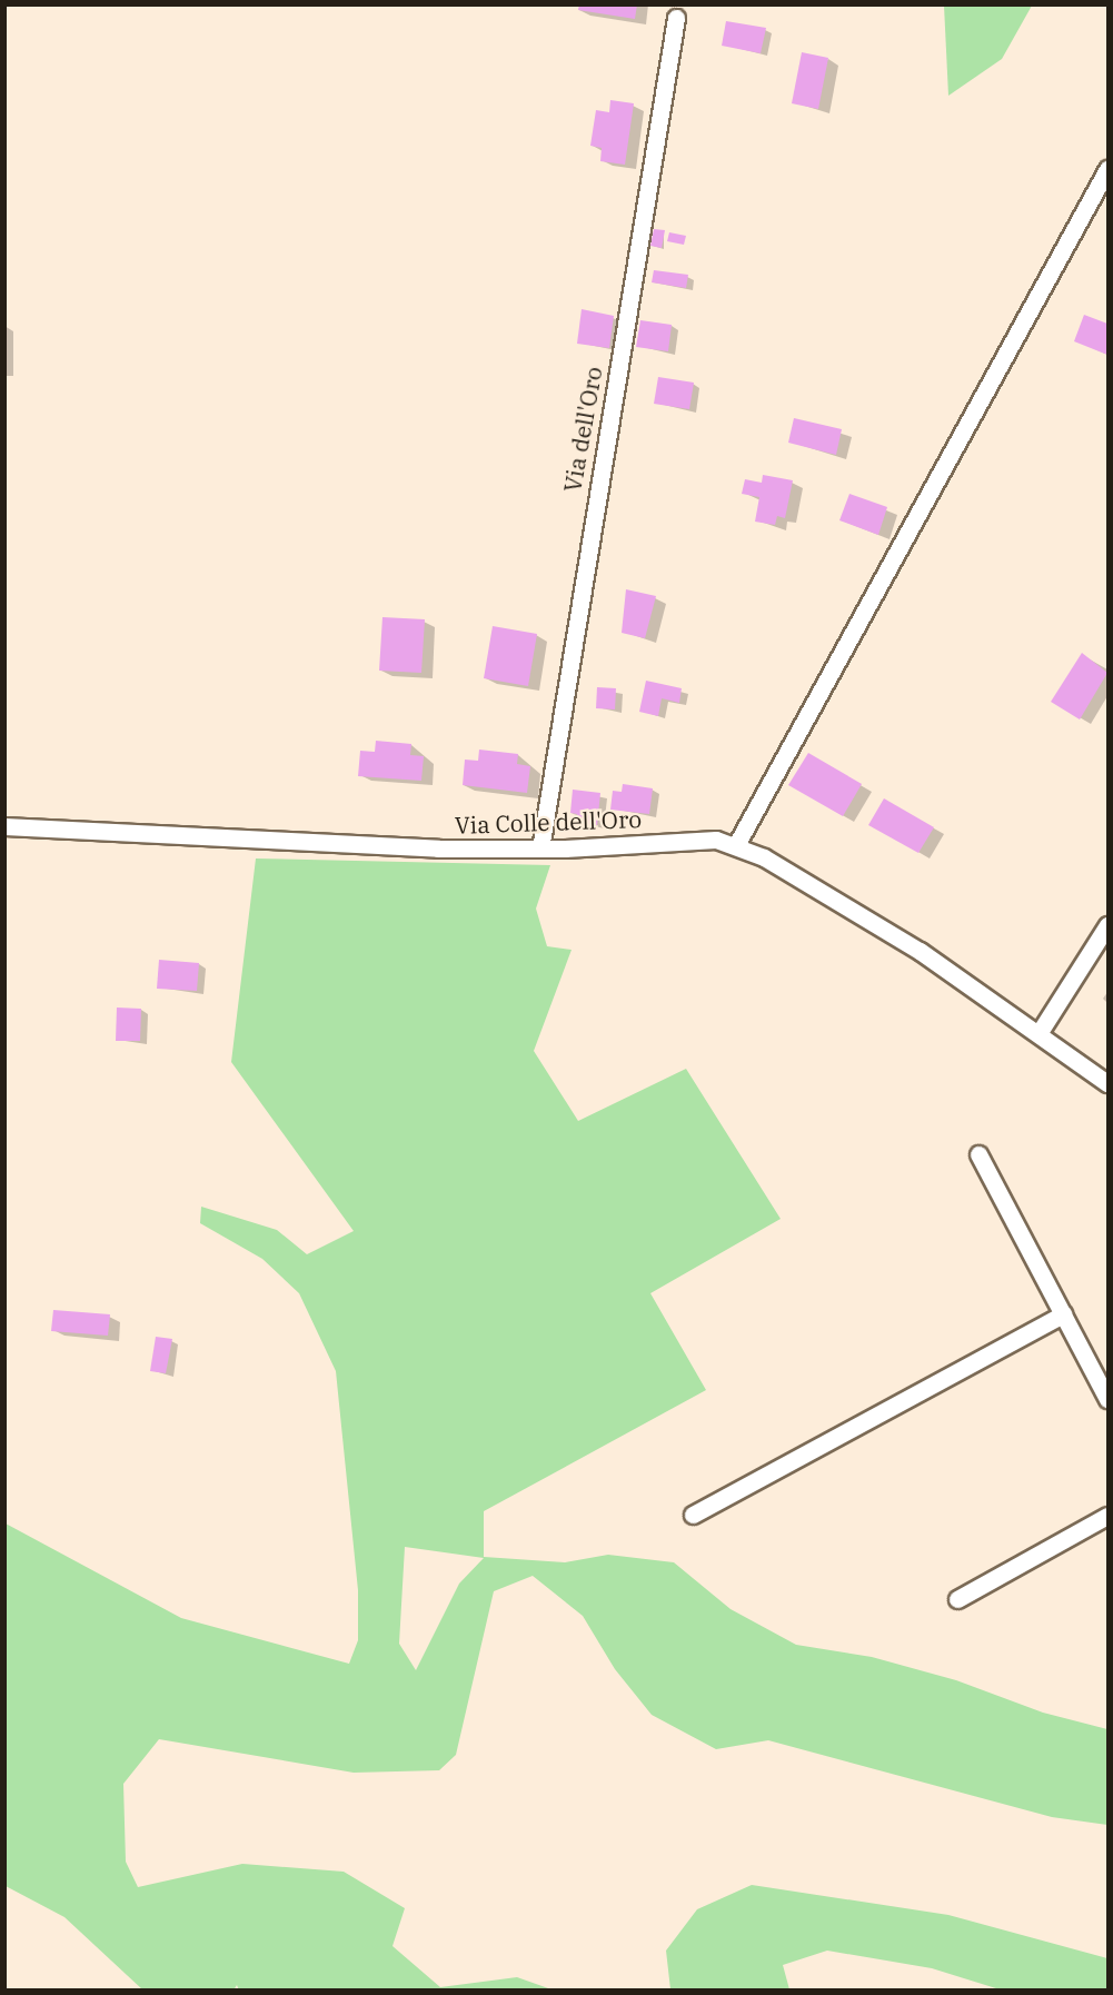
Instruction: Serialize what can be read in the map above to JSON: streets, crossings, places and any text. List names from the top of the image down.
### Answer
{
  "streets": {
    "street": ["Via dell'Oro", "Via Colle dell'Oro"]
  },
  "crossings": [
    ["Via dell'Oro", "Via Colle dell'Oro"]
  ]
}
